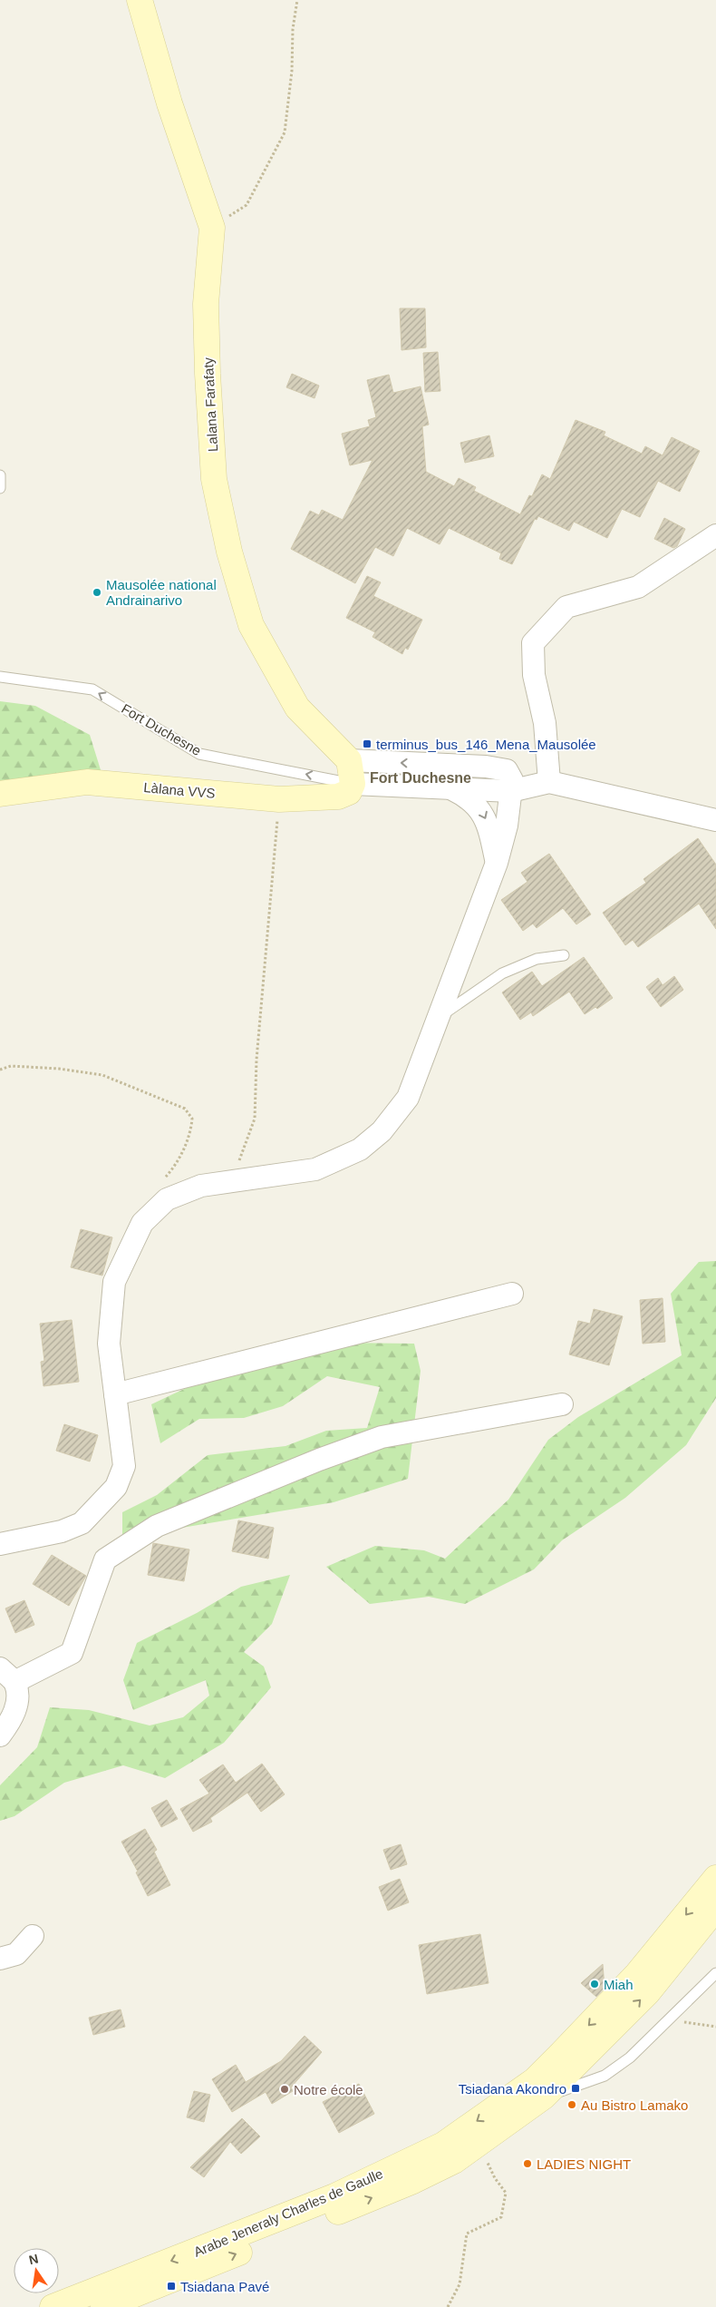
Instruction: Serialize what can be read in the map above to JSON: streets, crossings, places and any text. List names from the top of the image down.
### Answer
{
  "streets": {
    "street": ["Lalana Farafaty", "Làlana VVS", "Arabe Jeneraly Charles de Gaulle"],
    "lane": ["Fort Duchesne"]
  },
  "crossings": [
    ["Lalana Farafaty", "Fort Duchesne"],
    ["Lalana Farafaty", "Làlana VVS"],
    ["Fort Duchesne", "Làlana VVS"]
  ],
  "one_way": ["Fort Duchesne"],
  "districts": ["Fort Duchesne"],
  "places": {
    "other": [
      "Mausolée national Andrainarivo",
      "Miah",
      "Notre école",
      "Au Bistro Lamako",
      "LADIES NIGHT"
    ],
    "transit": ["terminus_bus_146_Mena_Mausolée", "Tsiadana Akondro", "Tsiadana Pavé"]
  },
  "north": "top"
}
